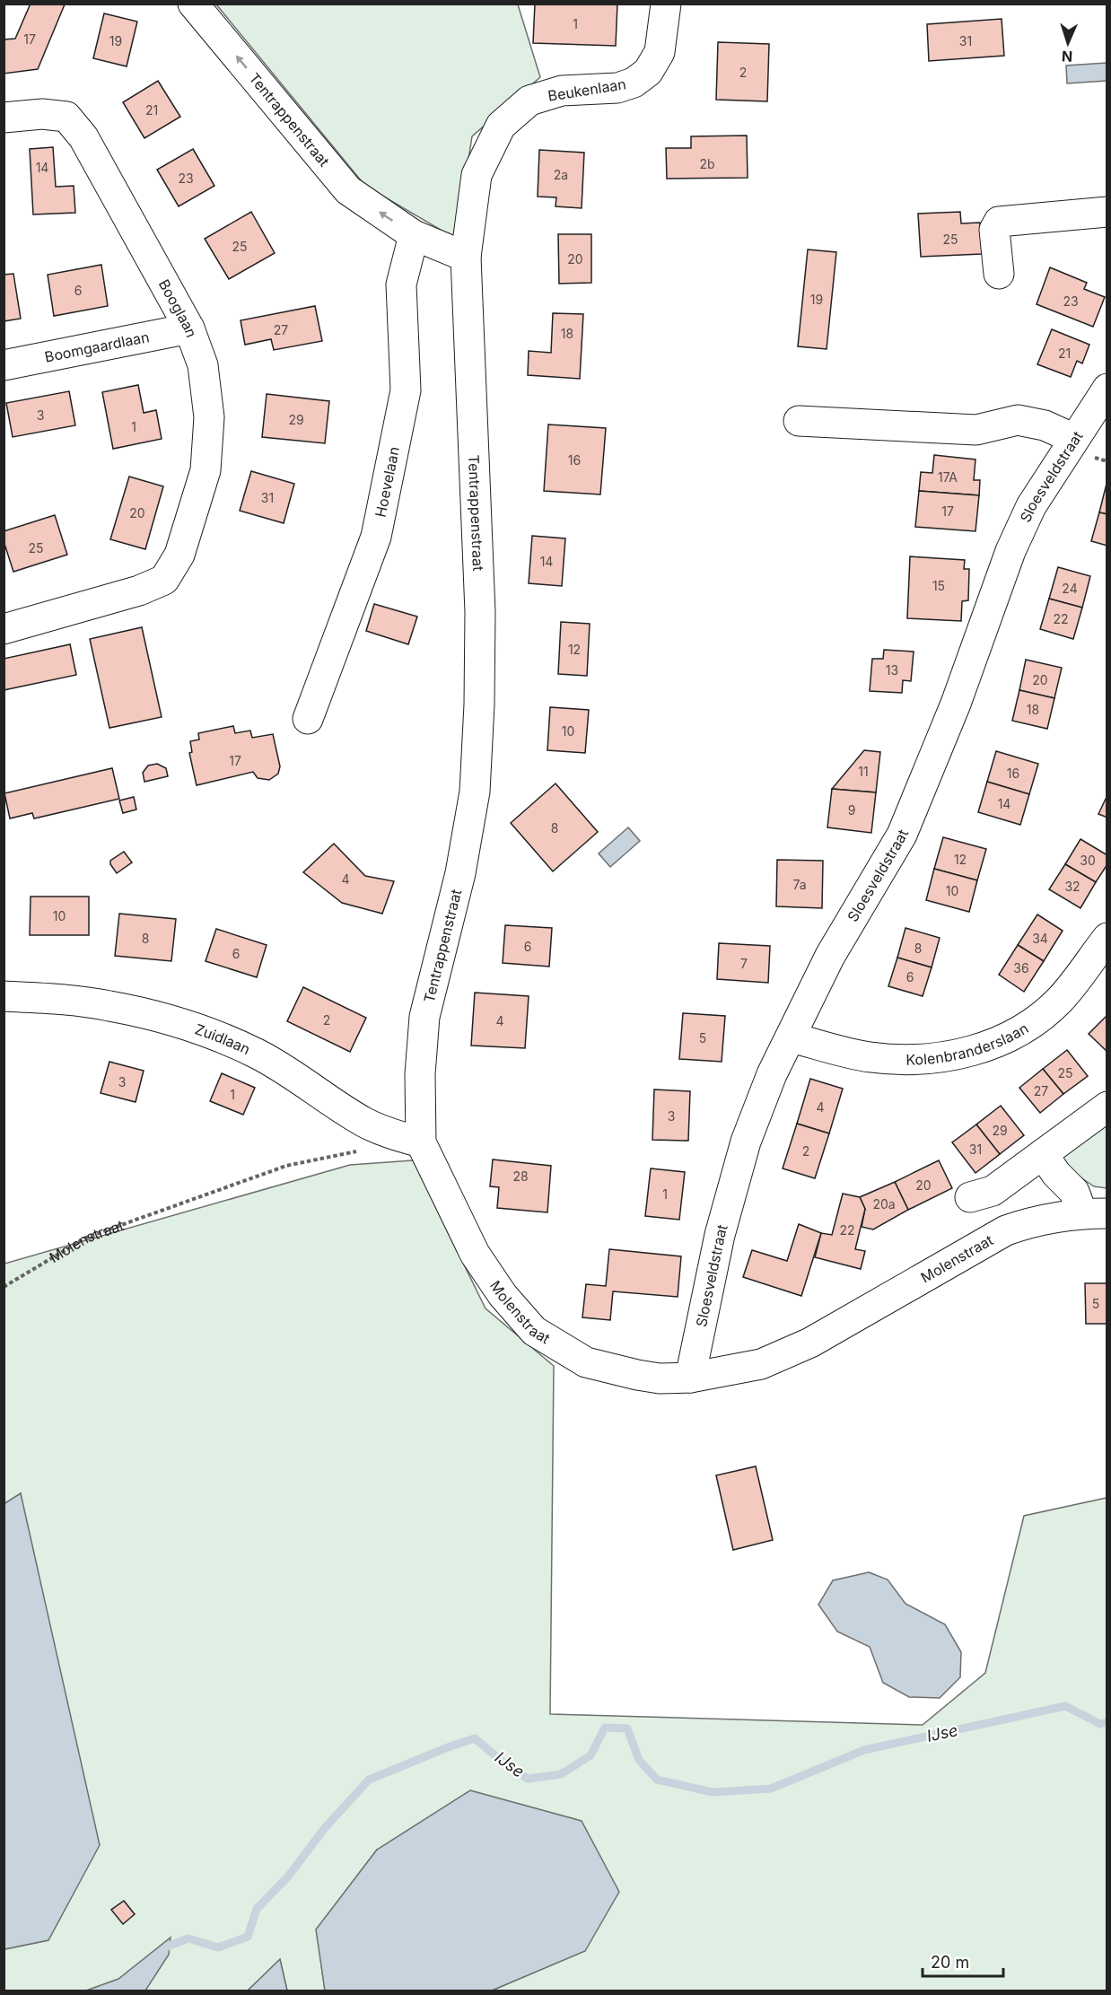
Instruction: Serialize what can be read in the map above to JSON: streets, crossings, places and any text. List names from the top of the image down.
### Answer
{
  "streets": {
    "street": [
      "Beukenlaan",
      "Tentrappenstraat",
      "Booglaan",
      "Boomgaardlaan",
      "Sloesveldstraat",
      "Hoevelaan",
      "Zuidlaan",
      "Kolenbranderslaan",
      "Molenstraat"
    ]
  },
  "crossings": [
    ["Beukenlaan", "Tentrappenstraat"],
    ["Tentrappenstraat", "Hoevelaan"],
    ["Tentrappenstraat", "Zuidlaan"],
    ["Tentrappenstraat", "Molenstraat"],
    ["Booglaan", "Boomgaardlaan"],
    ["Sloesveldstraat", "Kolenbranderslaan"],
    ["Sloesveldstraat", "Molenstraat"],
    ["Zuidlaan", "Molenstraat"]
  ],
  "water": ["IJse"],
  "house_numbers": [
    "1",
    "17",
    "19",
    "31",
    "2",
    "21",
    "2b",
    "14",
    "2a",
    "23",
    "25",
    "25",
    "20",
    "6",
    "19",
    "23",
    "27",
    "18",
    "21",
    "3",
    "29",
    "1",
    "16",
    "17A",
    "31",
    "17",
    "20",
    "25",
    "14",
    "15",
    "24",
    "22",
    "12",
    "13",
    "20",
    "18",
    "10",
    "17",
    "11",
    "16",
    "14",
    "9",
    "8",
    "12",
    "30",
    "4",
    "7a",
    "32",
    "10",
    "10",
    "8",
    "34",
    "6",
    "8",
    "6",
    "7",
    "36",
    "6",
    "2",
    "4",
    "5",
    "25",
    "3",
    "27",
    "1",
    "4",
    "3",
    "29",
    "31",
    "2",
    "28",
    "20",
    "1",
    "20a",
    "22",
    "5"
  ],
  "scale_bar": "20 m",
  "north": "bottom"
}
